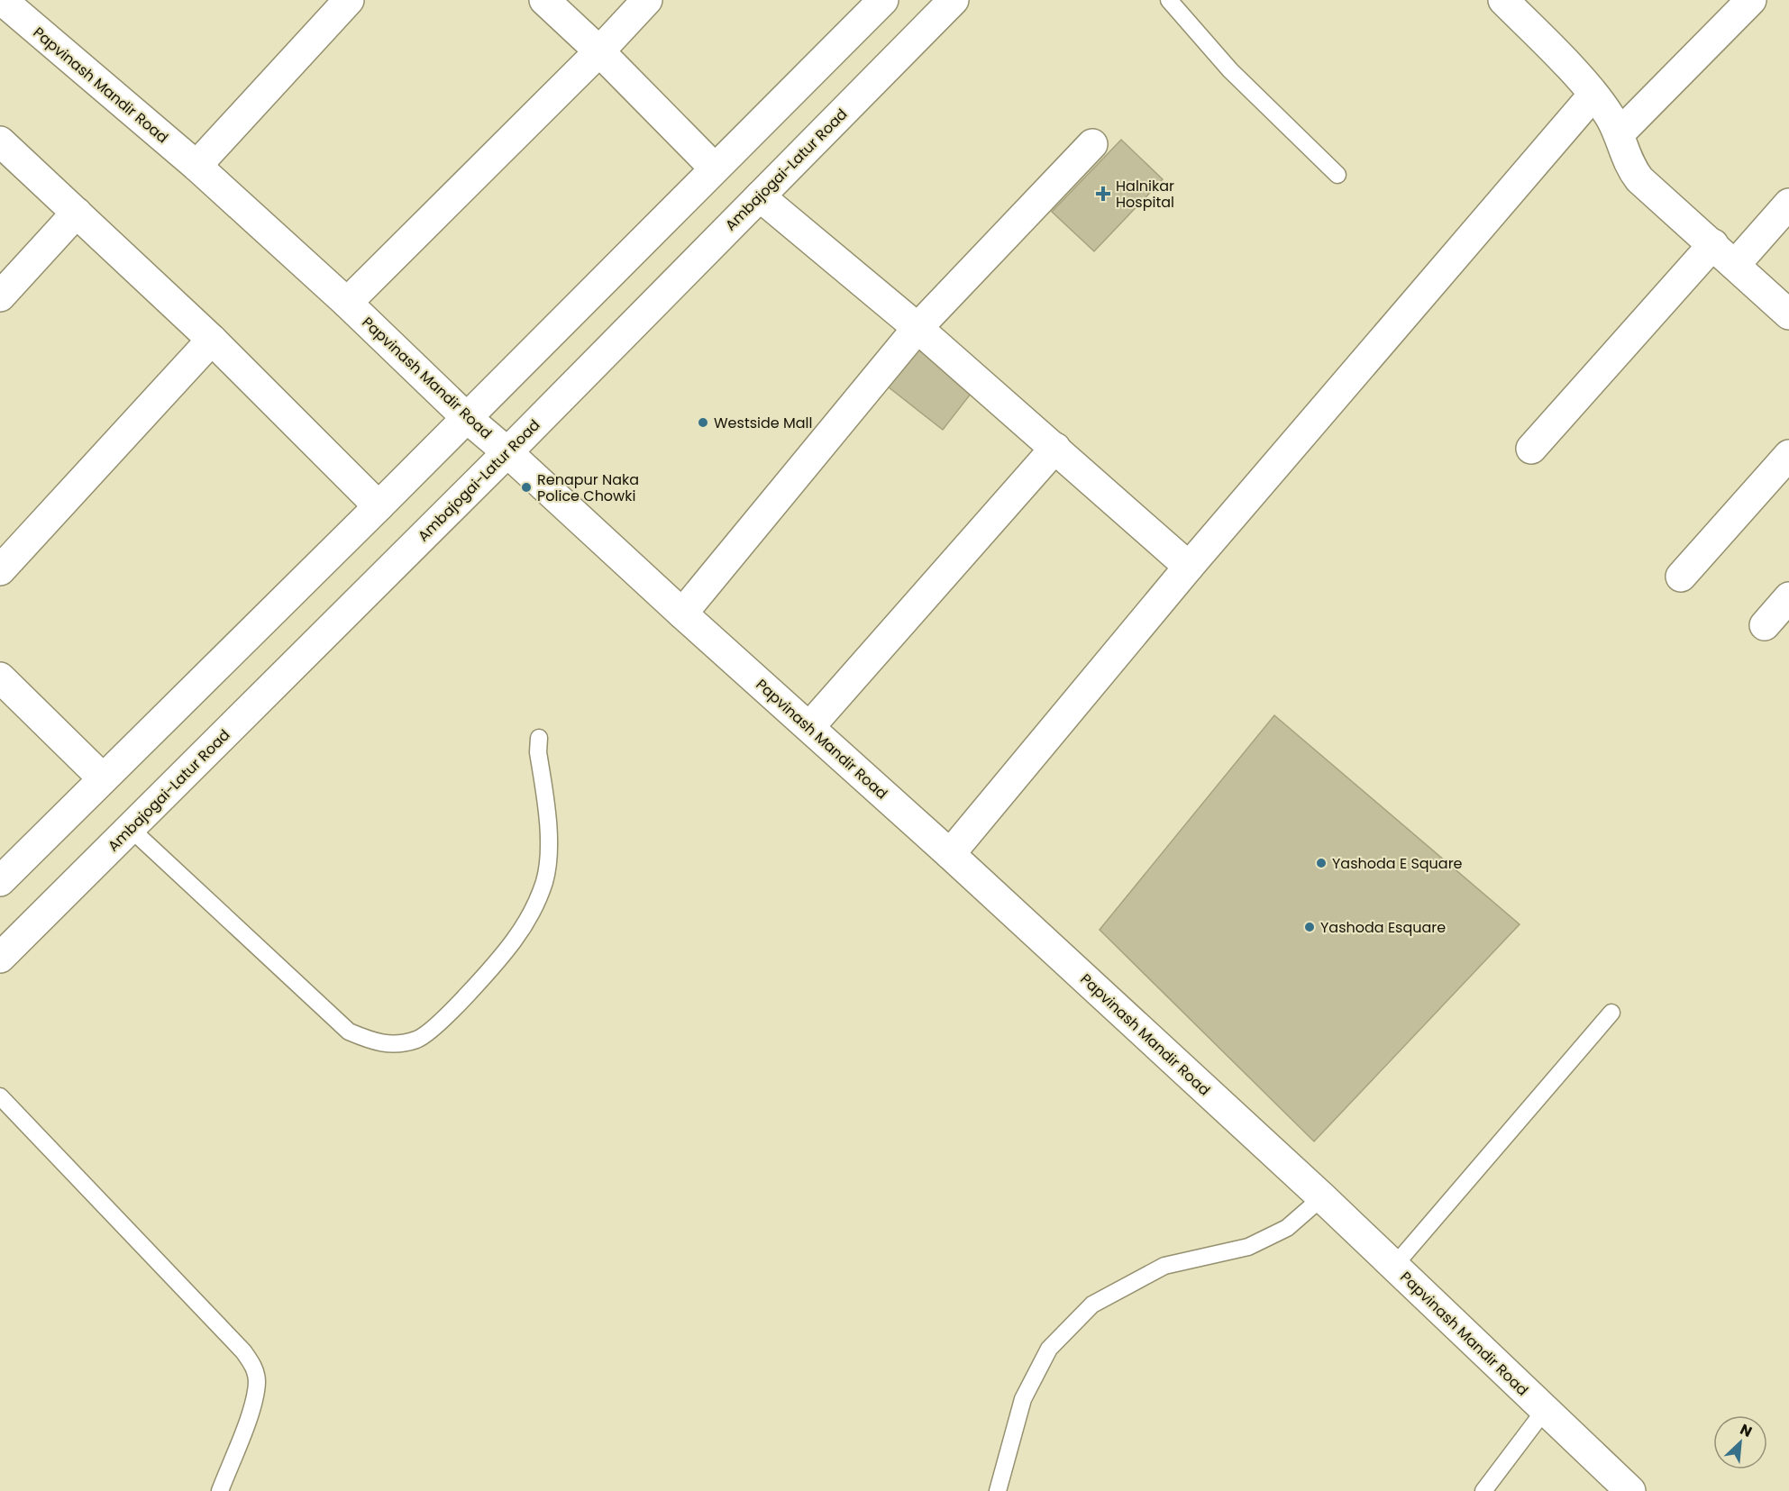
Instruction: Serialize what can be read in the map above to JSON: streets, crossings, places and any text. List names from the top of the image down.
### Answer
{
  "streets": {
    "street": ["Papvinash Mandir Road", "Ambajogai-Latur Road"]
  },
  "crossings": [
    ["Papvinash Mandir Road", "Ambajogai-Latur Road"]
  ],
  "places": {
    "health": ["Halnikar Hospital"],
    "other": [
      "Westside Mall",
      "Renapur Naka Police Chowki",
      "Yashoda E Square",
      "Yashoda Esquare"
    ]
  },
  "north": "top right"
}
